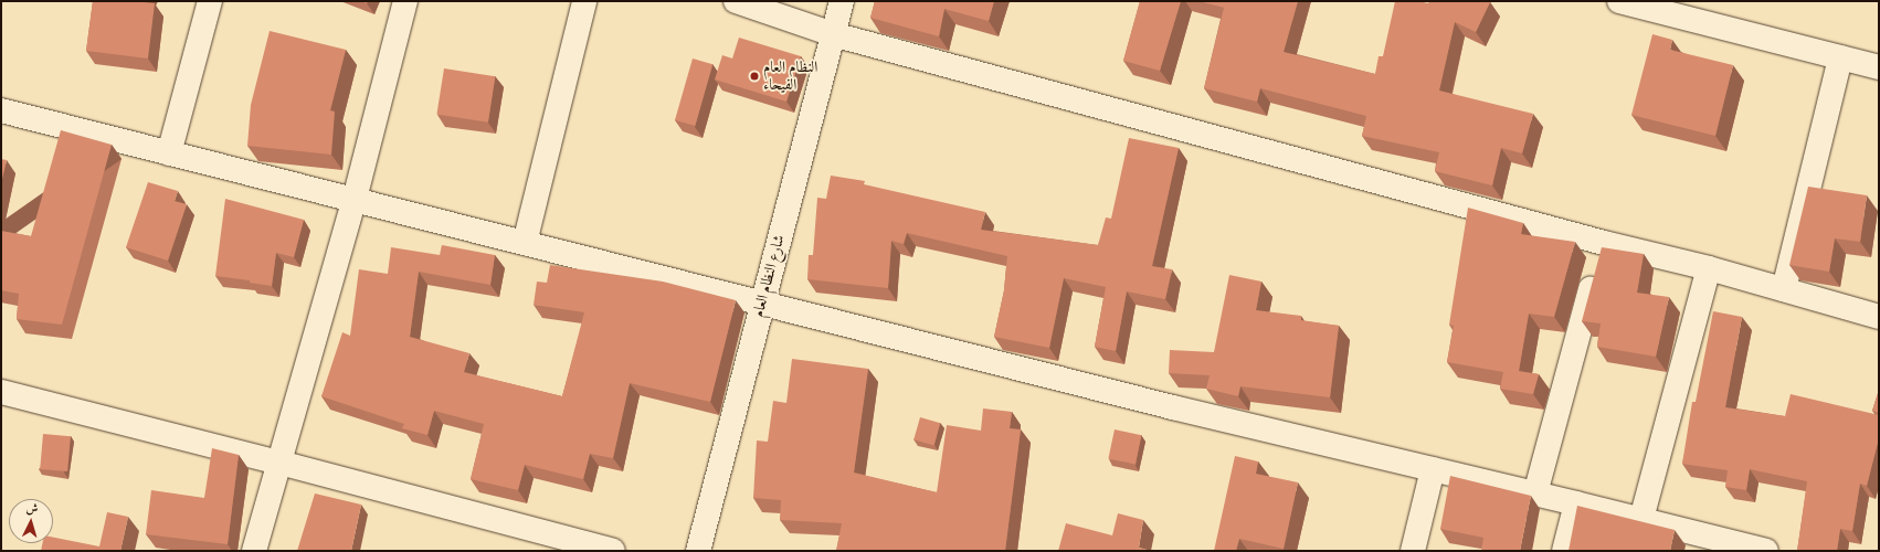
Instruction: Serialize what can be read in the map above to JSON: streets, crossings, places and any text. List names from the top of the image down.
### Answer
{
  "streets": {
    "street": ["شارع النظام العام"]
  },
  "places": ["النظام العام الفيحاء"],
  "north": "top"
}
